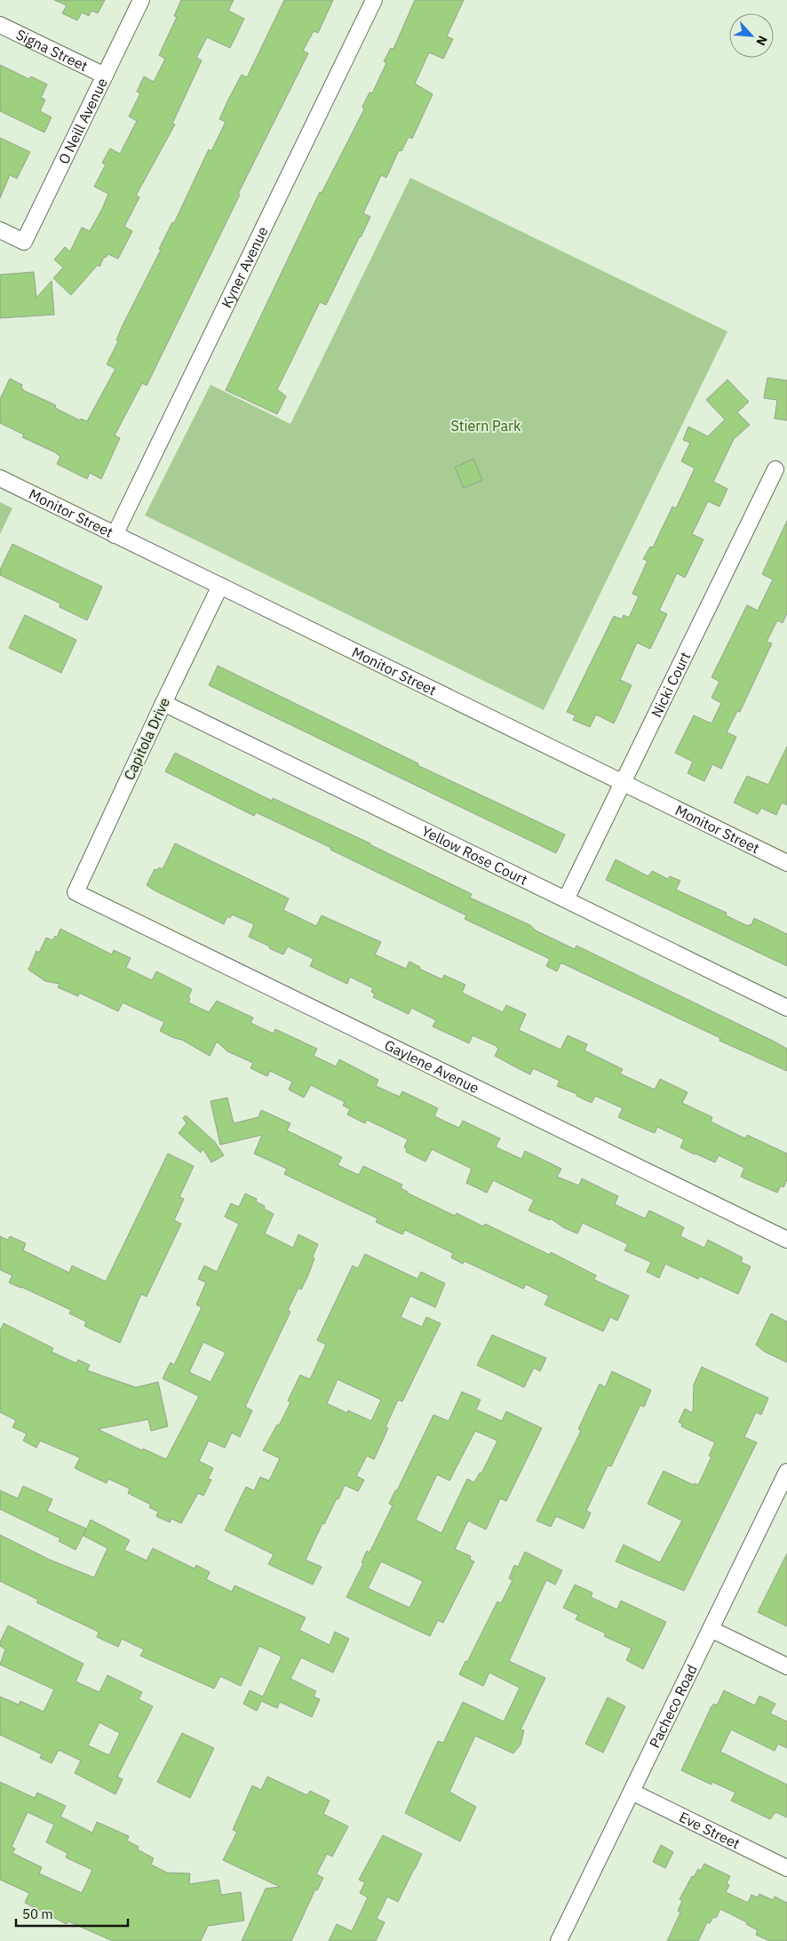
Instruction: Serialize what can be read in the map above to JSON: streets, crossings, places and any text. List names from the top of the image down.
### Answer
{
  "streets": {
    "street": [
      "Signa Street",
      "O Neill Avenue",
      "Kyner Avenue",
      "Monitor Street",
      "Nicki Court",
      "Capitola Drive",
      "Yellow Rose Court",
      "Gaylene Avenue",
      "Pacheco Road",
      "Eve Street"
    ]
  },
  "crossings": [
    ["Signa Street", "O Neill Avenue"],
    ["Kyner Avenue", "Monitor Street"],
    ["Monitor Street", "Nicki Court"],
    ["Monitor Street", "Capitola Drive"],
    ["Nicki Court", "Yellow Rose Court"],
    ["Capitola Drive", "Yellow Rose Court"],
    ["Capitola Drive", "Gaylene Avenue"],
    ["Pacheco Road", "Eve Street"]
  ],
  "parks": ["Stiern Park"],
  "scale_bar": "50 m",
  "north": "bottom right"
}
